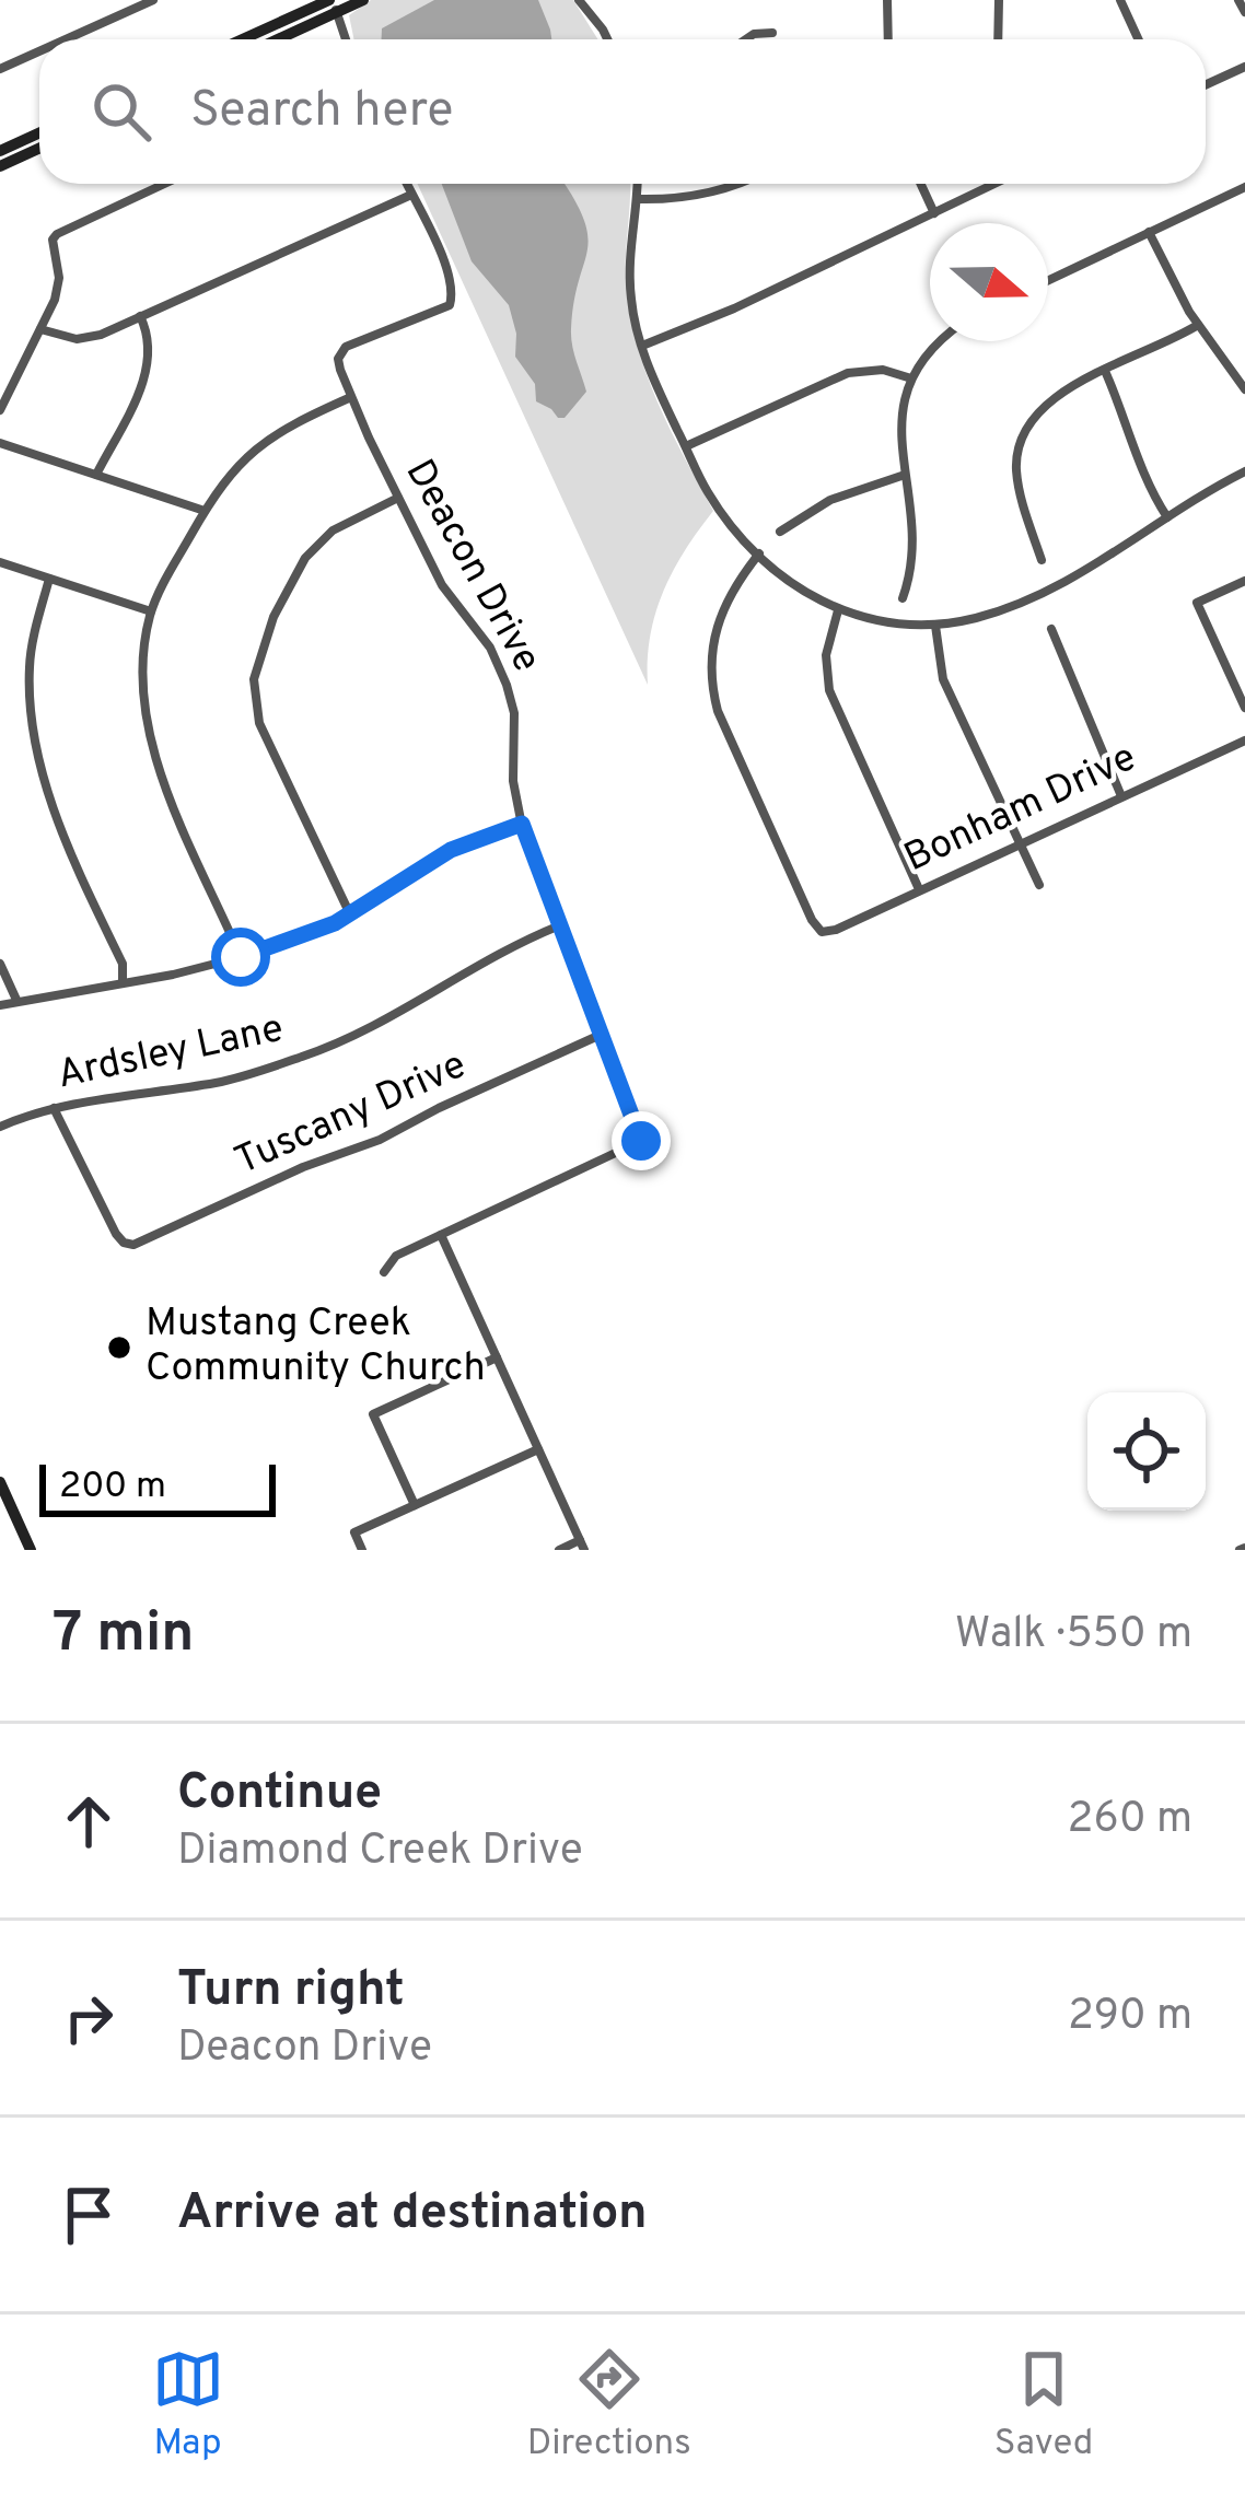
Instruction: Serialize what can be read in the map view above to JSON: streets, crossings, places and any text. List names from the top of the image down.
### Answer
{
  "streets": {
    "street": [
      "Deacon Drive",
      "Bonham Drive",
      "Ardsley Lane",
      "Tuscany Drive"
    ]
  },
  "crossings": [
    ["Deacon Drive", "Ardsley Lane"],
    ["Deacon Drive", "Tuscany Drive"],
    ["Ardsley Lane", "Tuscany Drive"]
  ],
  "places": ["Mustang Creek Community Church"],
  "scale_bar": "200 m",
  "north": "right",
  "page": {
    "search": "Search here",
    "scale": "200 m",
    "heading": ["7 min", "Walk · 550 m"],
    "list": [
      ["Continue", "Diamond Creek Drive", "260 m"],
      ["Turn right", "Deacon Drive", "290 m"],
      "Arrive at destination"
    ],
    "nav": ["Map", "Directions", "Saved"]
  }
}
